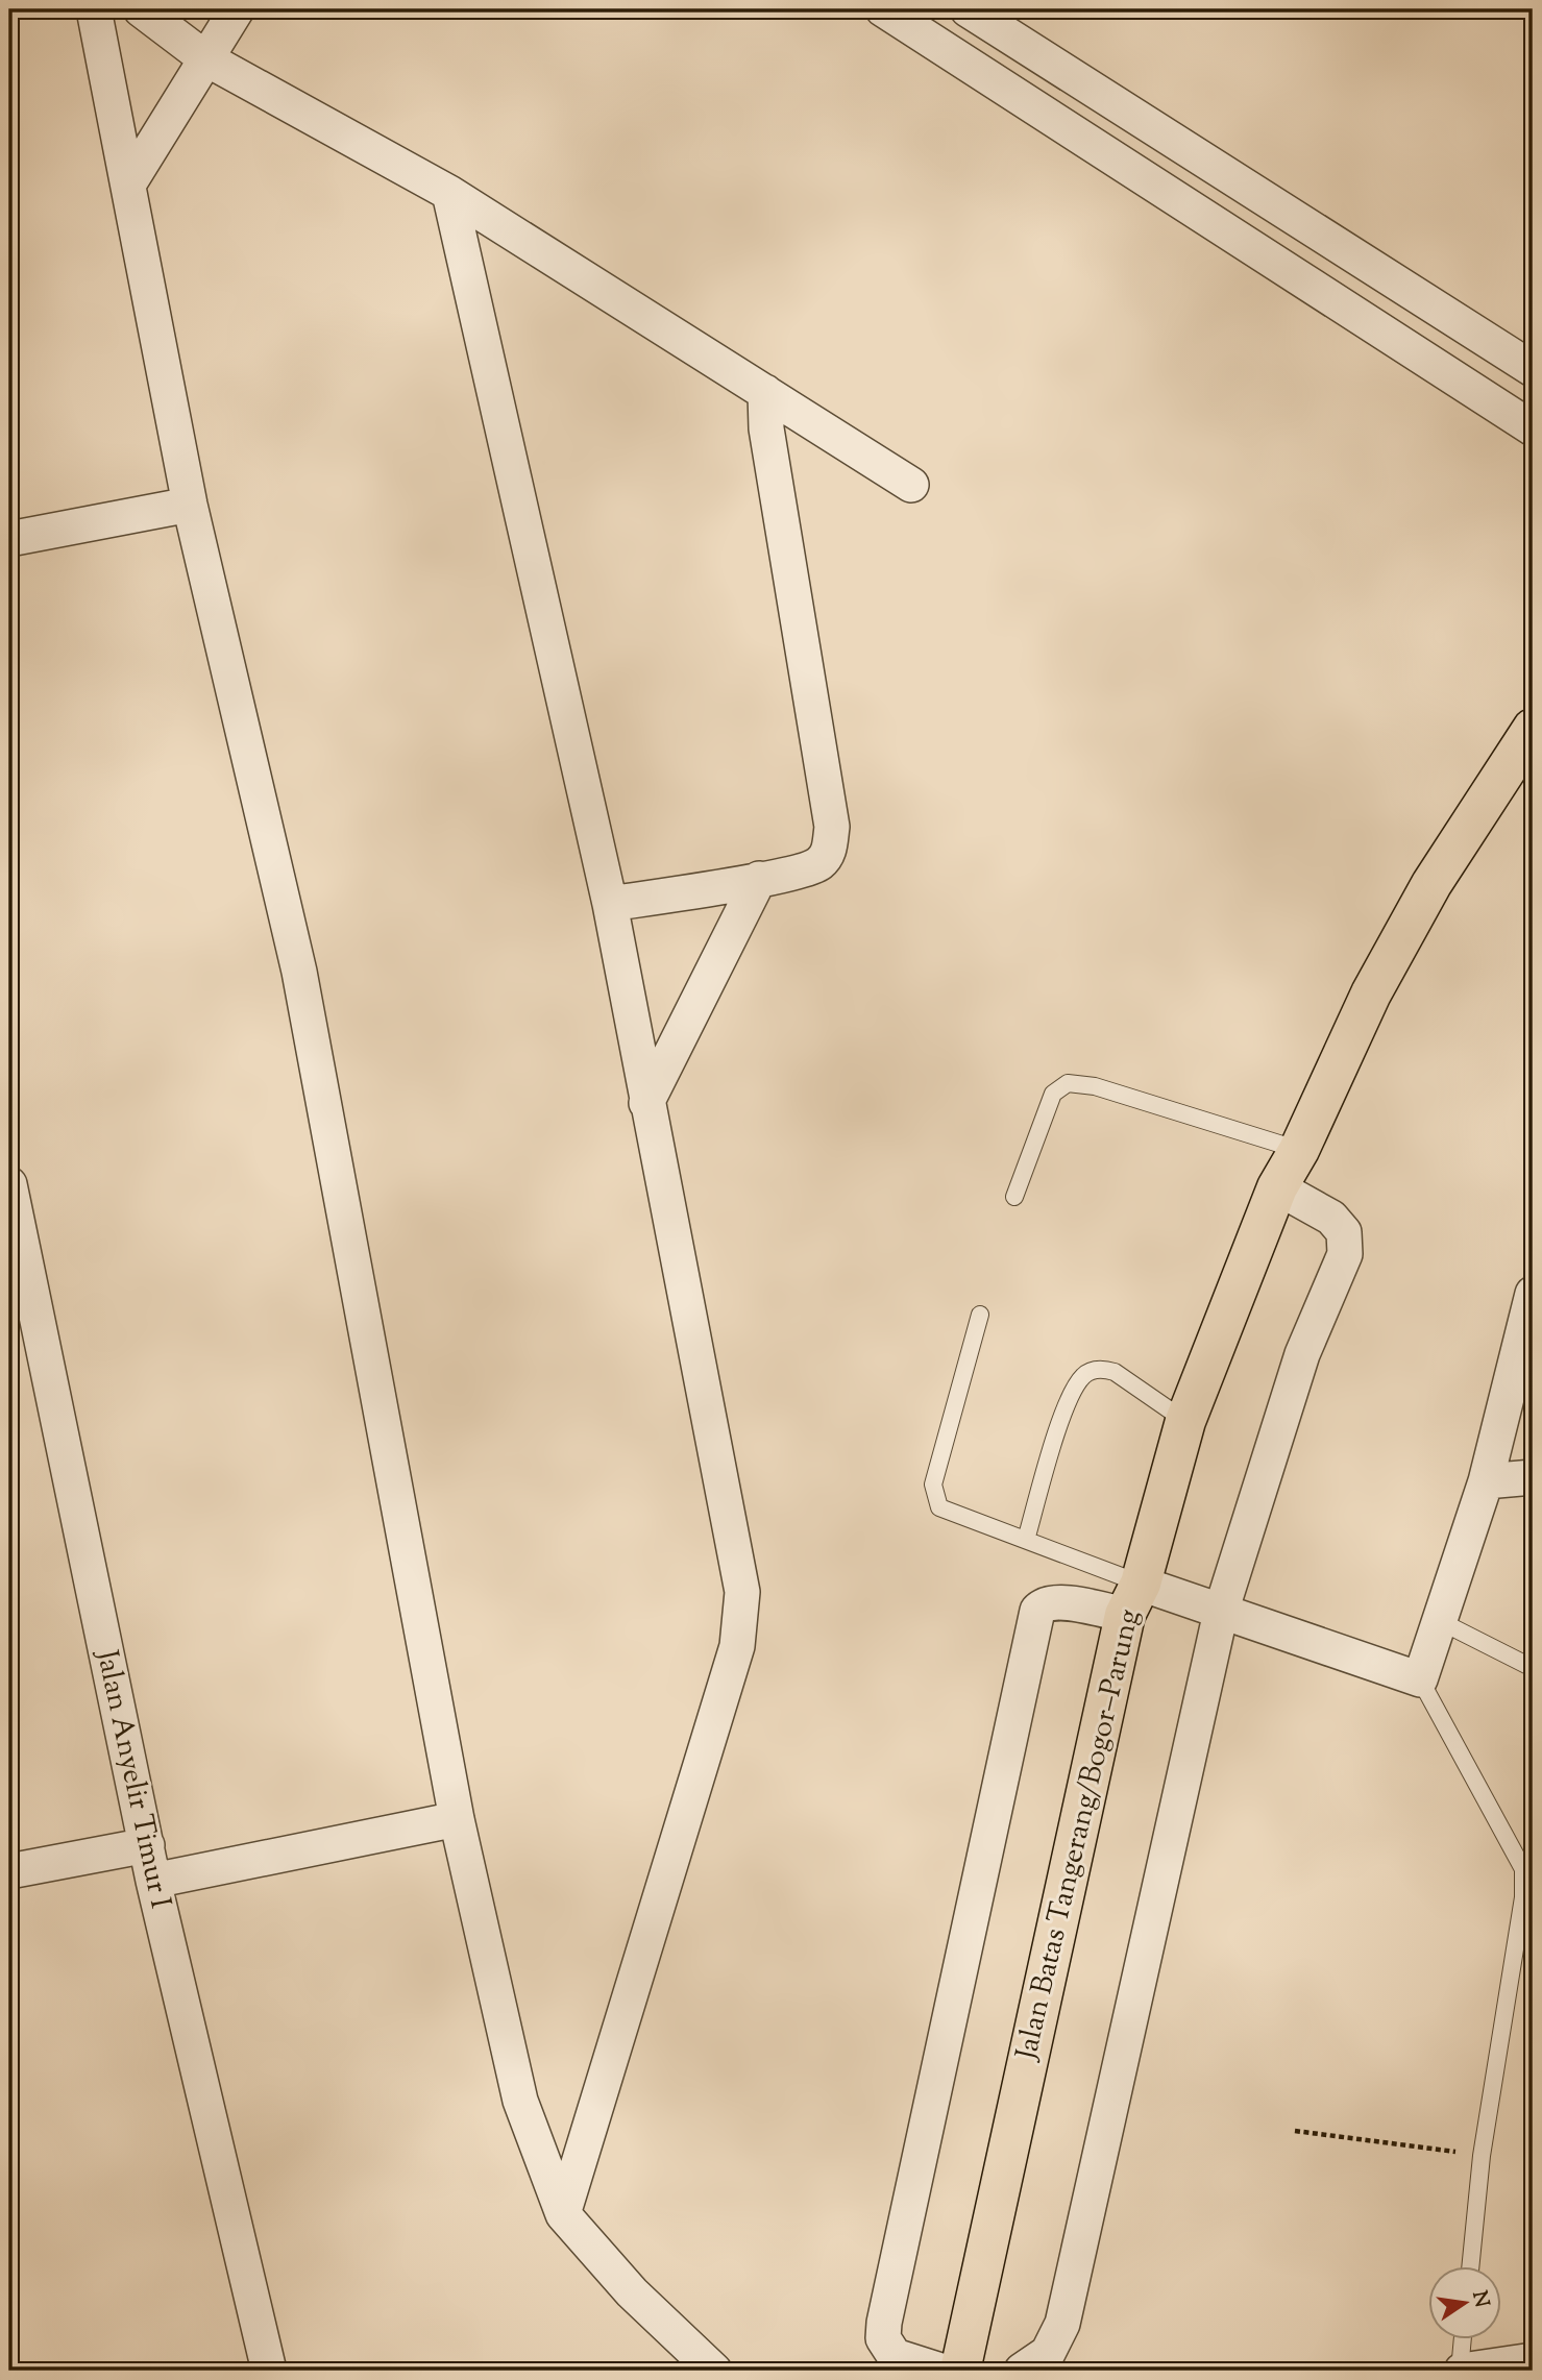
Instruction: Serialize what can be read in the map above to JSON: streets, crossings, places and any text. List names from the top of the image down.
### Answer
{
  "streets": {
    "main road": ["Jalan Batas Tangerang/Bogor–Parung"],
    "street": ["Jalan Anyelir Timur I"]
  },
  "north": "right"
}
